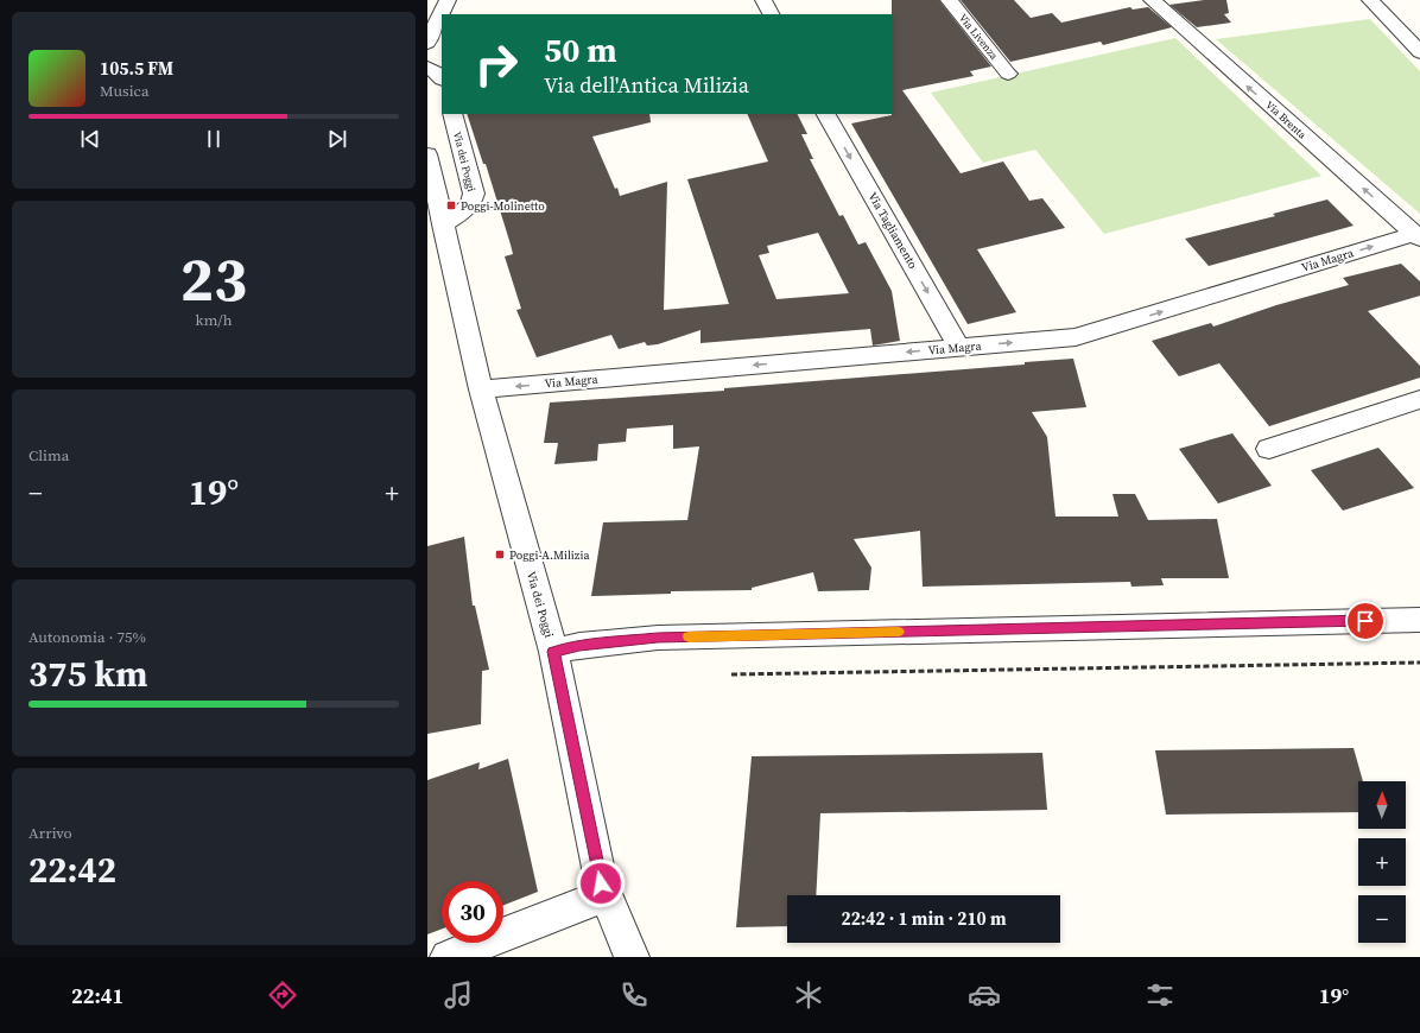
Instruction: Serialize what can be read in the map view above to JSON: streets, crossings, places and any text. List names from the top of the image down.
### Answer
{
  "streets": {
    "street": [
      "Via Livenza",
      "Via Brenta",
      "Via dei Poggi",
      "Via Tagliamento",
      "Via Magra"
    ]
  },
  "crossings": [
    ["Via Brenta", "Via Magra"],
    ["Via dei Poggi", "Via Magra"],
    ["Via Tagliamento", "Via Magra"]
  ],
  "one_way": ["Via Brenta", "Via Tagliamento"],
  "places": {
    "transit": ["Poggi-Molinetto", "Poggi-A.Milizia"]
  },
  "north": "top",
  "page": {
    "turn": ["50 m", "Via dell'Antica Milizia"],
    "song": ["105.5 FM", "Musica"],
    "tile": [
      ["23", "km/h"],
      "Clima",
      ["Autonomia · 75%", "375 km"],
      ["Arrivo", "22:42"]
    ],
    "heat": ["−", "19°", "+"],
    "map_buttons": ["+", "−"],
    "limit": "30",
    "trip": "22:42 · 1 min · 210 m",
    "tabs": ["22:41", "19°"]
  }
}
